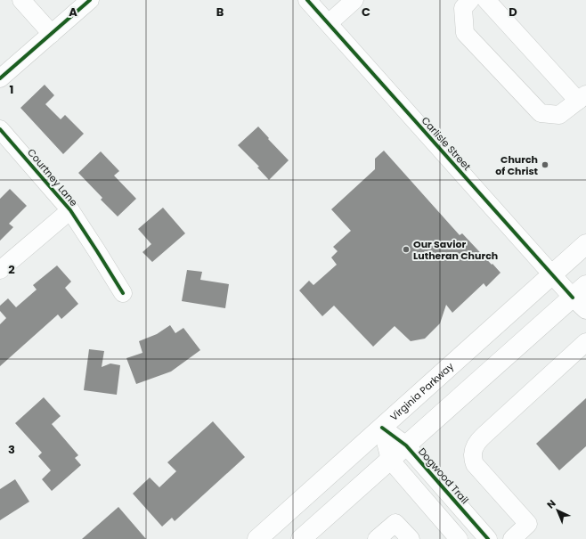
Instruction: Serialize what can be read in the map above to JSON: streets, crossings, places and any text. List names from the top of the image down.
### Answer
{
  "streets": {
    "main road": ["Virginia Parkway"],
    "street": ["Carlisle Street", "Courtney Lane", "Dogwood Trail"]
  },
  "crossings": [
    ["Carlisle Street", "Virginia Parkway"],
    ["Virginia Parkway", "Dogwood Trail"]
  ],
  "places": ["Church of Christ", "Our Savior Lutheran Church"],
  "north": "top left",
  "grid": {
    "columns": [
      "A",
      "B",
      "C",
      "D"
    ],
    "rows": ["1", "2", "3"]
  }
}
